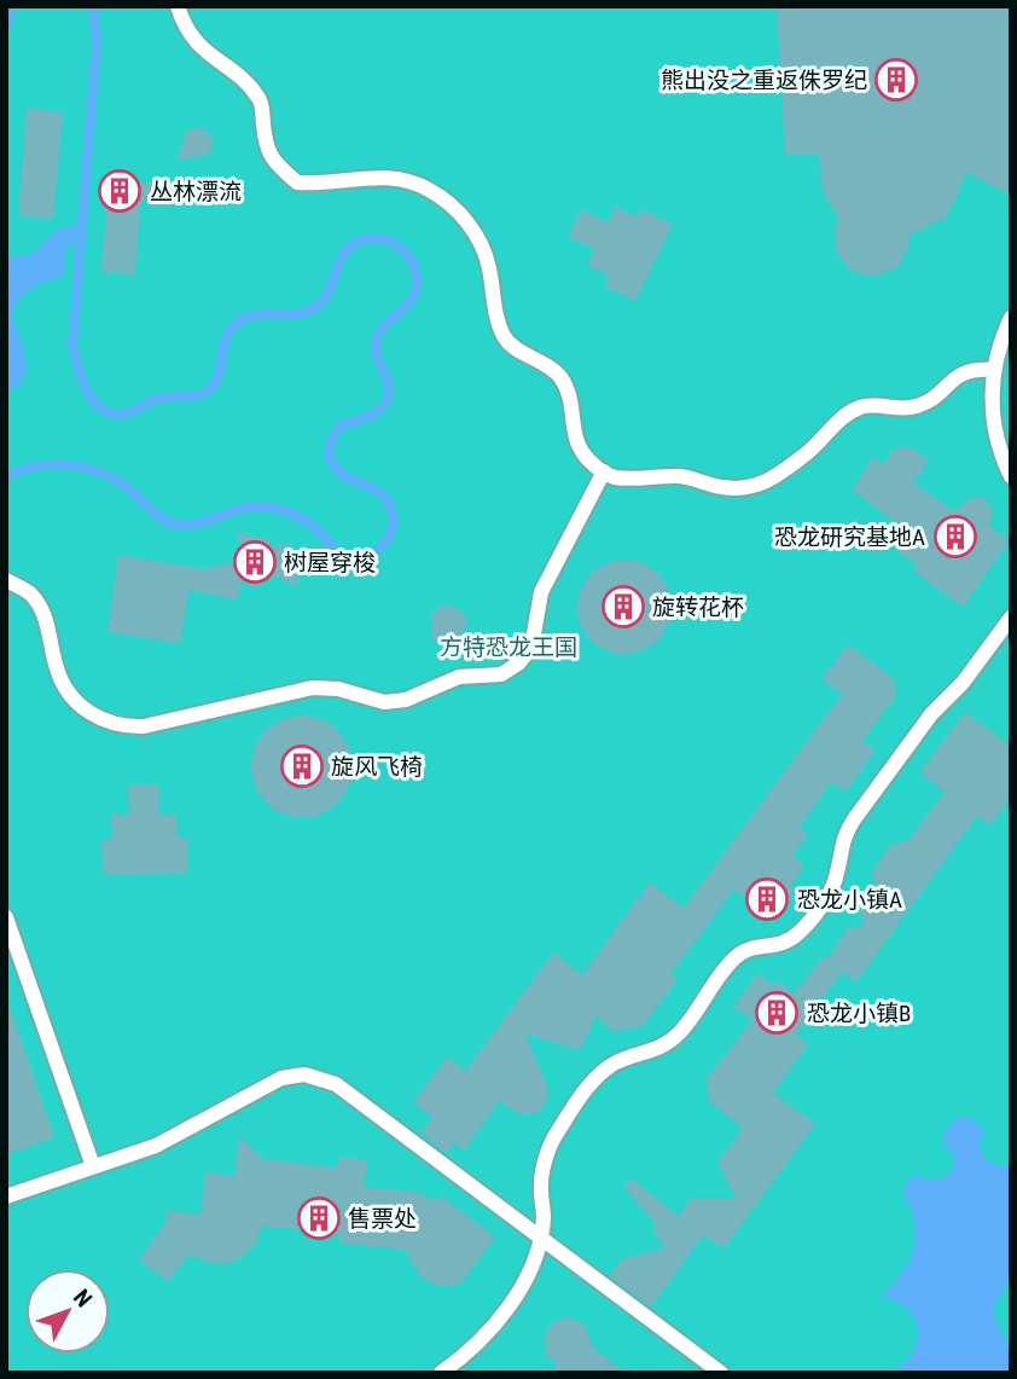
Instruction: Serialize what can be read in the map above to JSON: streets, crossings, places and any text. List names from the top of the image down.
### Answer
{
  "parks": ["方特恐龙王国"],
  "places": {
    "building": [
      "熊出没之重返侏罗纪",
      "丛林漂流",
      "恐龙研究基地A",
      "树屋穿梭",
      "旋转花杯",
      "旋风飞椅",
      "恐龙小镇A",
      "恐龙小镇B",
      "售票处"
    ]
  },
  "north": "top right"
}
